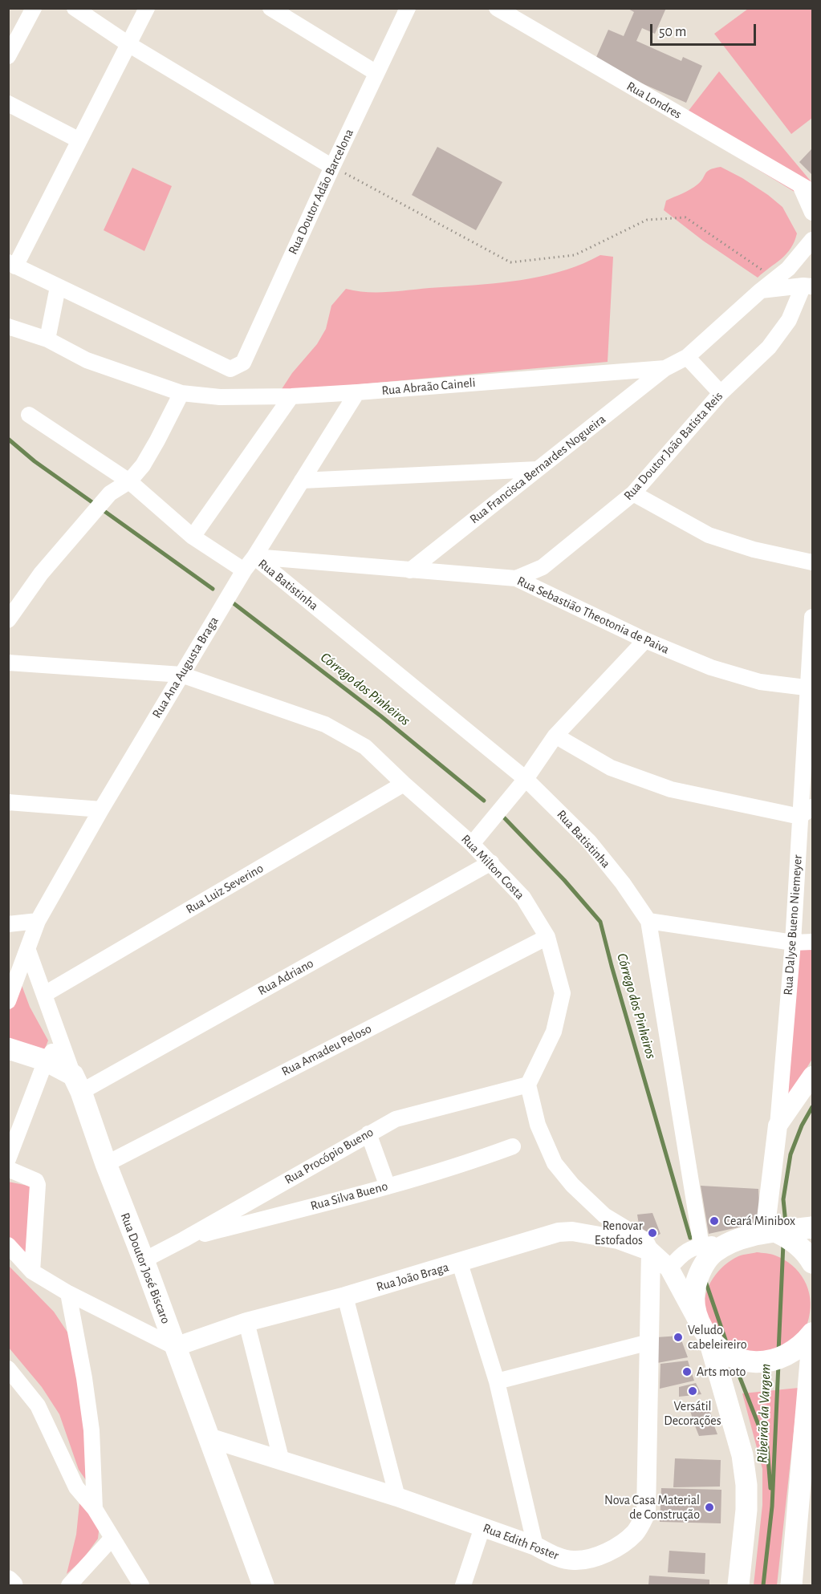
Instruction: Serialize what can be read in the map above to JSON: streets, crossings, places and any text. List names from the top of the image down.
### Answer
{
  "streets": {
    "main road": ["Rua Doutor José Biscaro"],
    "street": [
      "Rua Londres",
      "Rua Doutor Adão Barcelona",
      "Rua Abraão Caineli",
      "Rua Doutor João Batista Reis",
      "Rua Francisca Bernardes Nogueira",
      "Rua Batistinha",
      "Rua Sebastião Theotonia de Paiva",
      "Rua Ana Augusta Braga",
      "Rua Milton Costa",
      "Rua Luiz Severino",
      "Rua Dalyse Bueno Niemeyer",
      "Rua Adriano",
      "Rua Amadeu Peloso",
      "Rua Procópio Bueno",
      "Rua Silva Bueno",
      "Rua João Braga",
      "Rua Edith Foster"
    ]
  },
  "crossings": [
    ["Rua Abraão Caineli", "Rua Francisca Bernardes Nogueira"],
    ["Rua Abraão Caineli", "Rua Ana Augusta Braga"],
    ["Rua Doutor João Batista Reis", "Rua Sebastião Theotonia de Paiva"],
    ["Rua Francisca Bernardes Nogueira", "Rua Sebastião Theotonia de Paiva"],
    ["Rua Batistinha", "Rua Sebastião Theotonia de Paiva"],
    ["Rua Batistinha", "Rua Ana Augusta Braga"],
    ["Rua Sebastião Theotonia de Paiva", "Rua Ana Augusta Braga"],
    ["Rua Sebastião Theotonia de Paiva", "Rua Dalyse Bueno Niemeyer"],
    ["Rua Ana Augusta Braga", "Rua Milton Costa"],
    ["Rua Ana Augusta Braga", "Rua Doutor José Biscaro"],
    ["Rua Milton Costa", "Rua Luiz Severino"],
    ["Rua Milton Costa", "Rua Adriano"],
    ["Rua Milton Costa", "Rua Amadeu Peloso"],
    ["Rua Milton Costa", "Rua Procópio Bueno"],
    ["Rua Luiz Severino", "Rua Doutor José Biscaro"],
    ["Rua Adriano", "Rua Doutor José Biscaro"],
    ["Rua Amadeu Peloso", "Rua Doutor José Biscaro"],
    ["Rua Procópio Bueno", "Rua Silva Bueno"],
    ["Rua Procópio Bueno", "Rua Doutor José Biscaro"],
    ["Rua Doutor José Biscaro", "Rua João Braga"],
    ["Rua Doutor José Biscaro", "Rua Edith Foster"],
    ["Rua João Braga", "Rua Edith Foster"]
  ],
  "water": ["Córrego dos Pinheiros", "Ribeirão da Vargem"],
  "places": [
    "Ceará Minibox",
    "Renovar Estofados",
    "Veludo cabeleireiro",
    "Arts moto",
    "Versátil Decorações",
    "Nova Casa Material de Construção"
  ],
  "scale_bar": "50 m"
}
